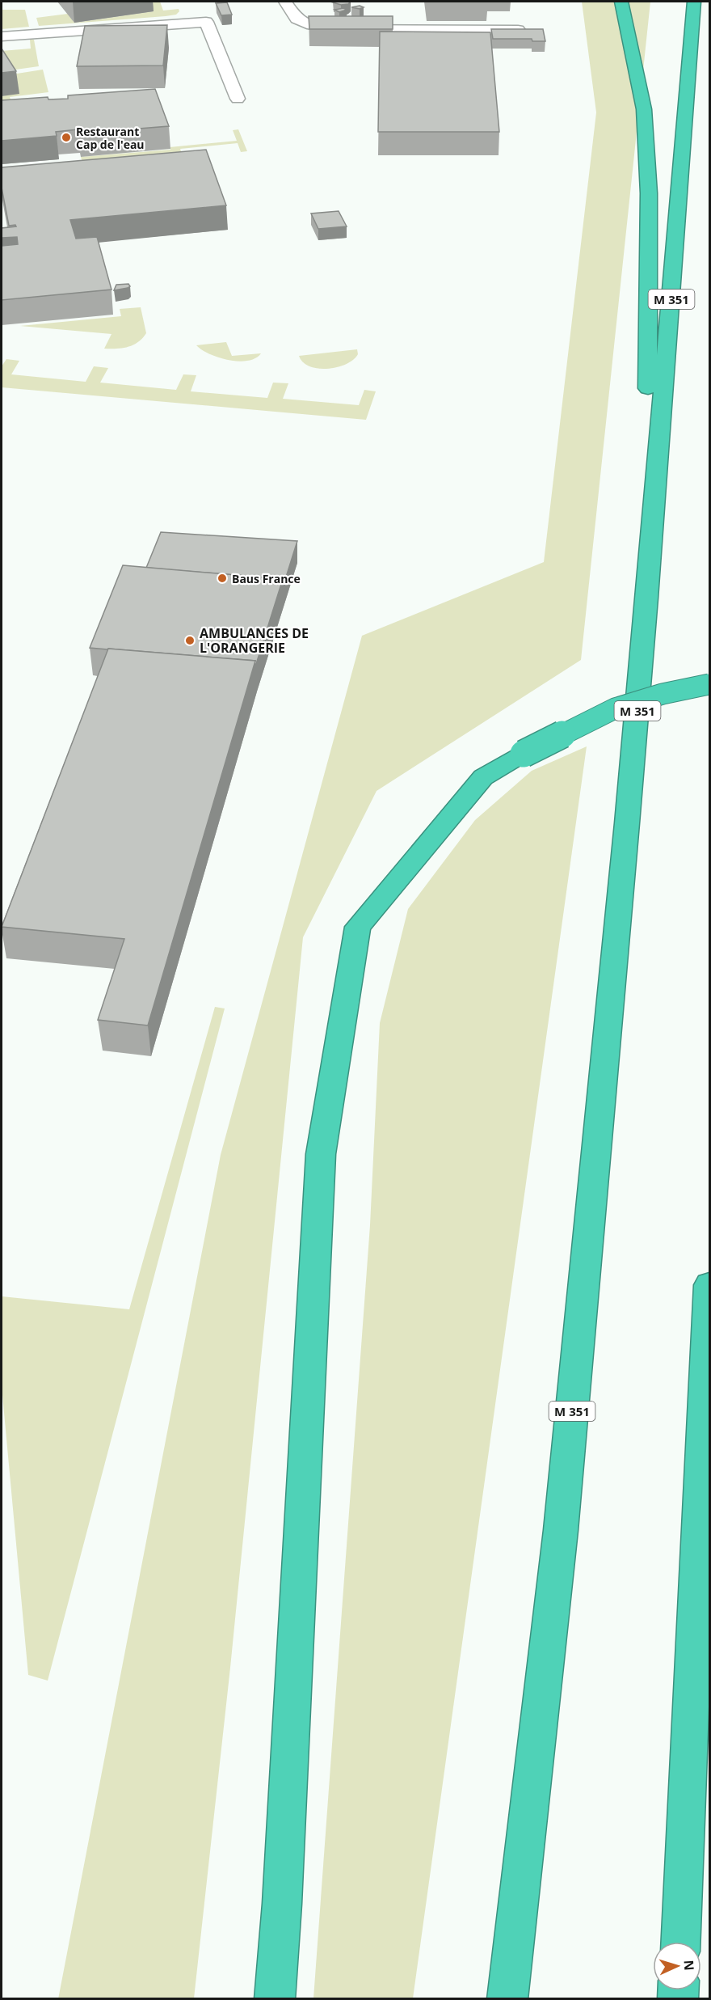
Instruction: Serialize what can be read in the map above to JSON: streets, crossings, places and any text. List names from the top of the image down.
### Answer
{
  "streets": {
    "highway": ["M 351"]
  },
  "places": ["Restaurant Cap de l'eau", "Baus France", "AMBULANCES DE L'ORANGERIE"],
  "north": "right"
}
